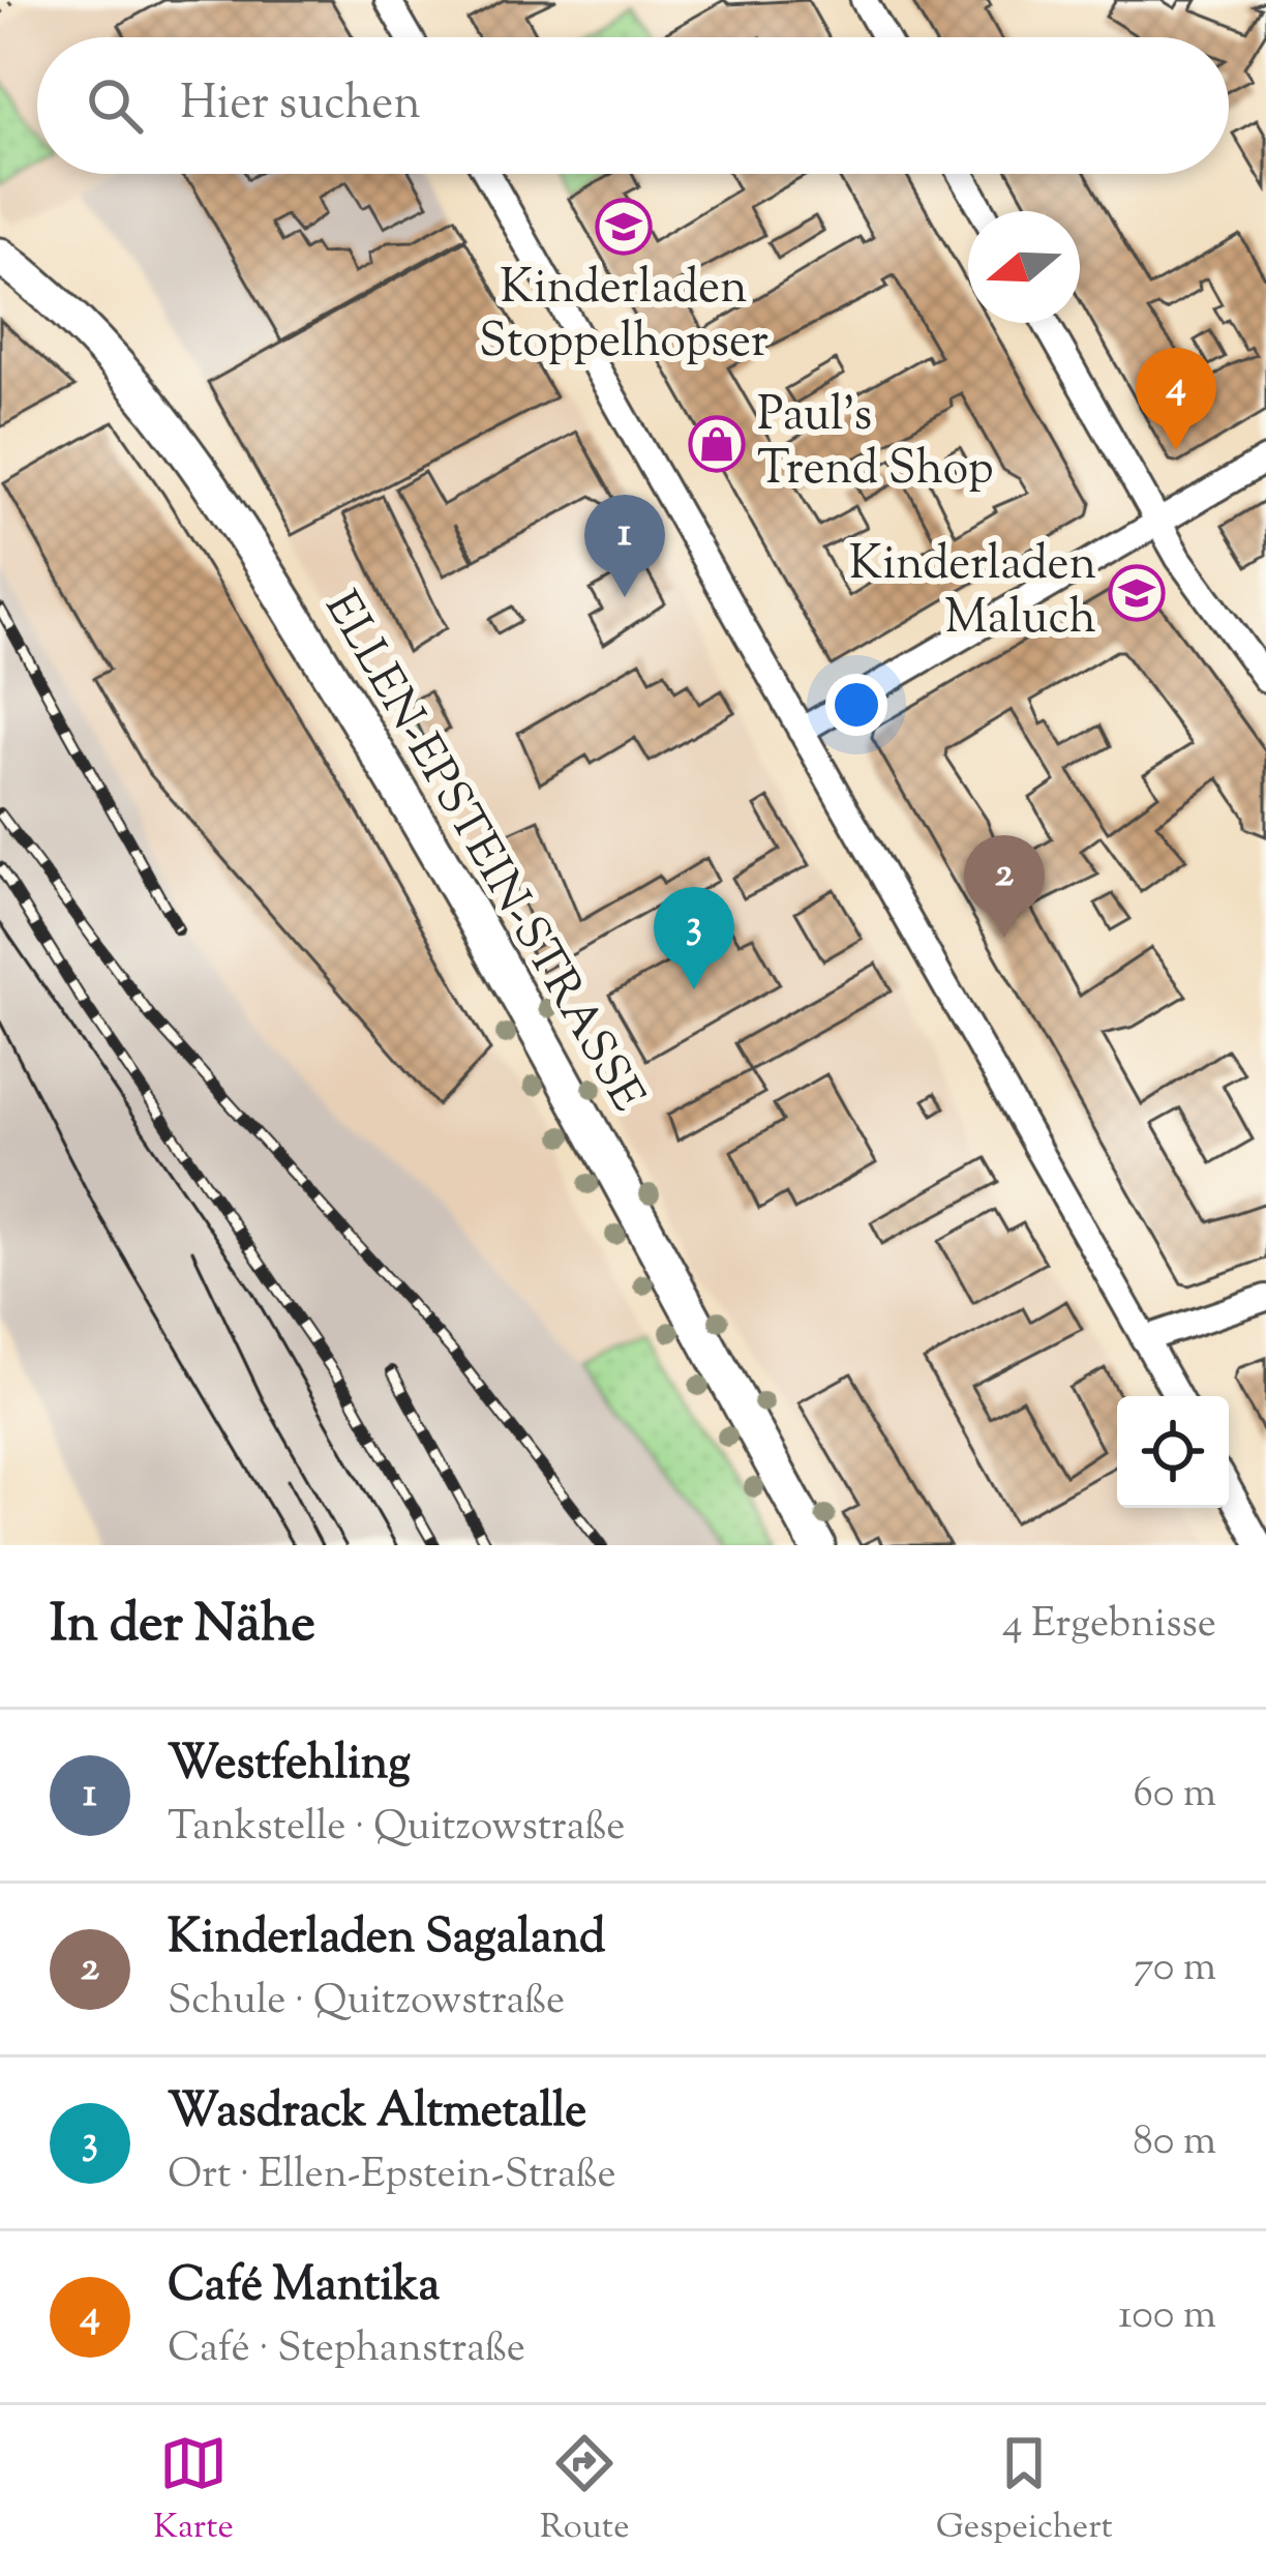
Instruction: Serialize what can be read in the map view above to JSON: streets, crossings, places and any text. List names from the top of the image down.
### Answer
{
  "streets": {
    "main road": ["ELLEN-EPSTEIN-STRASSE"]
  },
  "places": {
    "school or university": ["Kinderladen Stoppelhopser", "Kinderladen Maluch"],
    "shop": ["Paul's Trend Shop"]
  },
  "north": "left",
  "page": {
    "search": "Hier suchen",
    "pins": [
      "4",
      "1",
      "2",
      "3"
    ],
    "heading": ["In der Nähe", "4 Ergebnisse"],
    "list": [
      {
        "mark": "1",
        "name": "Westfehling",
        "note": "Tankstelle · Quitzowstraße",
        "value": "60 m"
      },
      {
        "mark": "2",
        "name": "Kinderladen Sagaland",
        "note": "Schule · Quitzowstraße",
        "value": "70 m"
      },
      {
        "mark": "3",
        "name": "Wasdrack Altmetalle",
        "note": "Ort · Ellen-Epstein-Straße",
        "value": "80 m"
      },
      {
        "mark": "4",
        "name": "Café Mantika",
        "note": "Café · Stephanstraße",
        "value": "100 m"
      }
    ],
    "nav": ["Karte", "Route", "Gespeichert"]
  }
}
